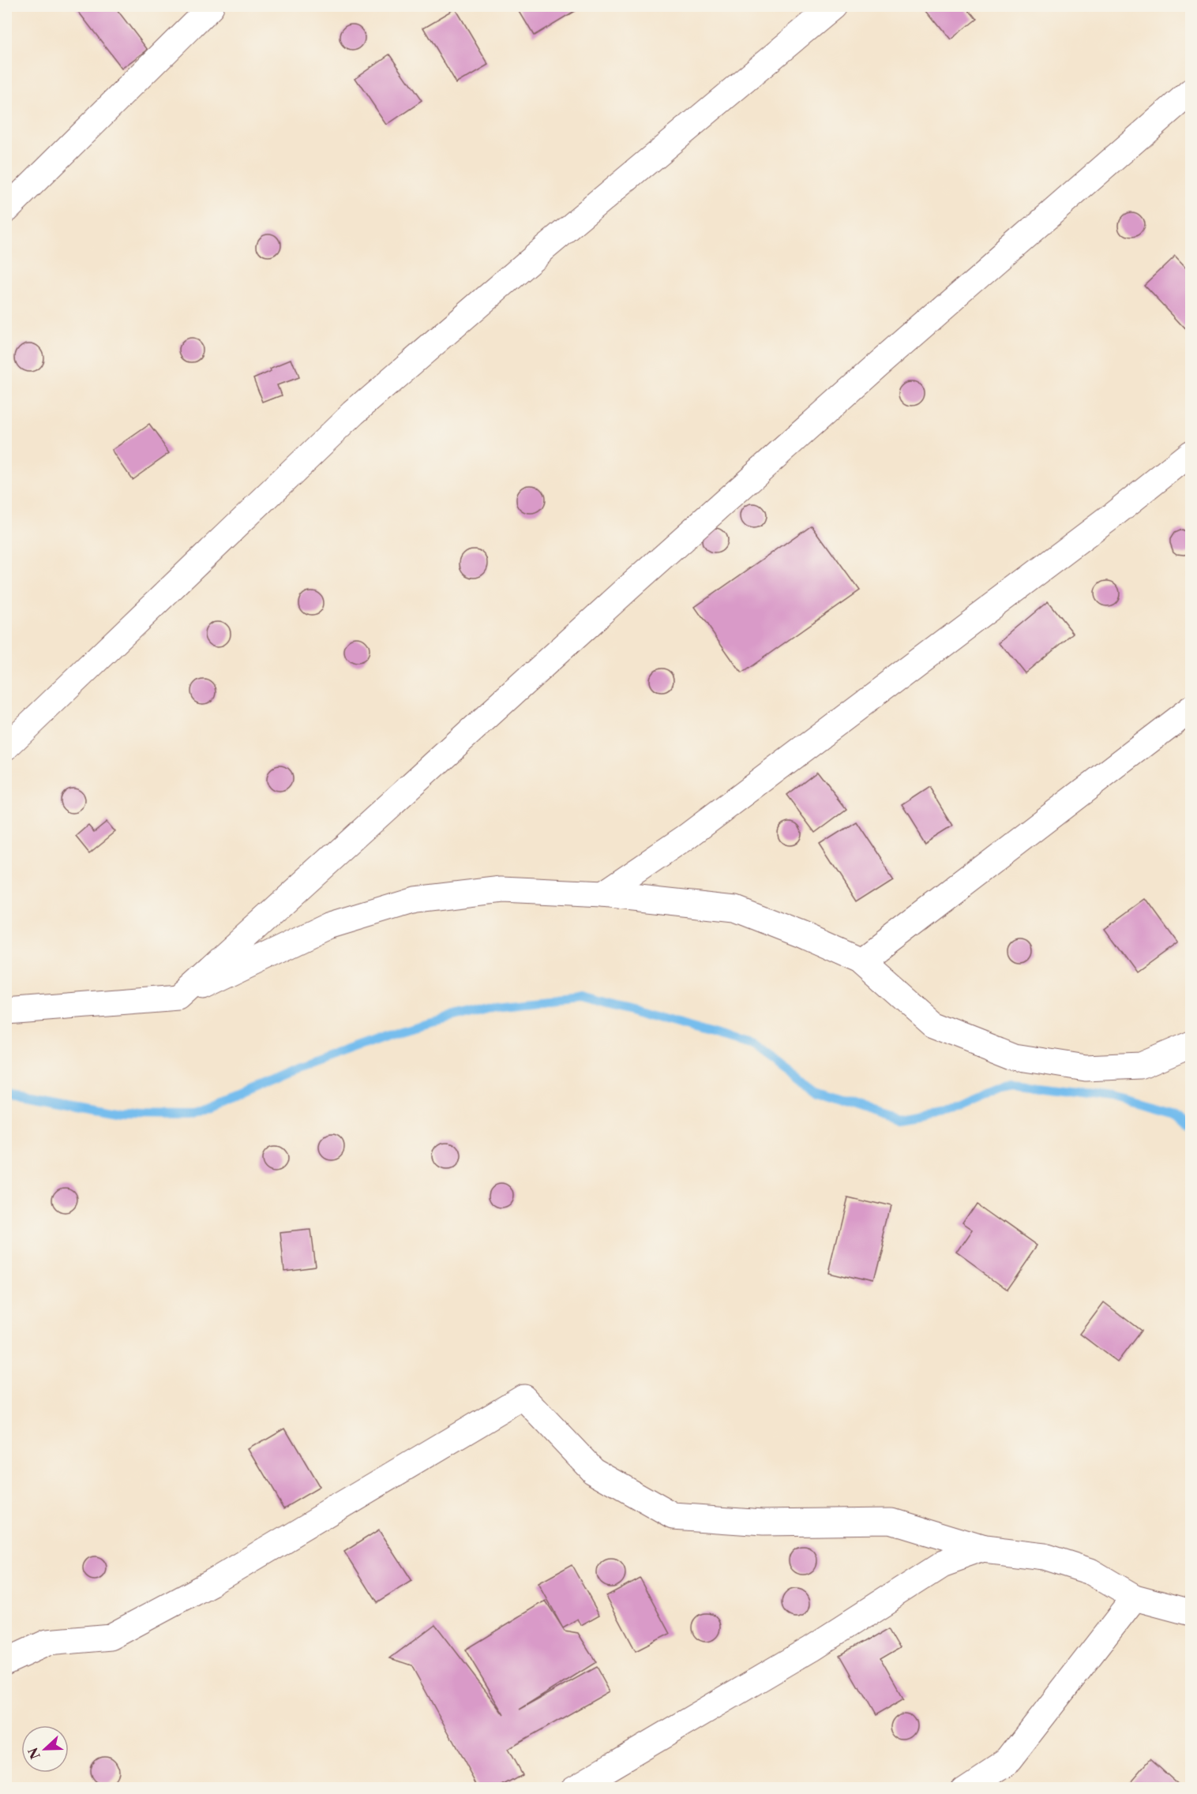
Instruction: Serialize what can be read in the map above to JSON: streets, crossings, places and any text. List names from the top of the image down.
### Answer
{
  "north": "left"
}
